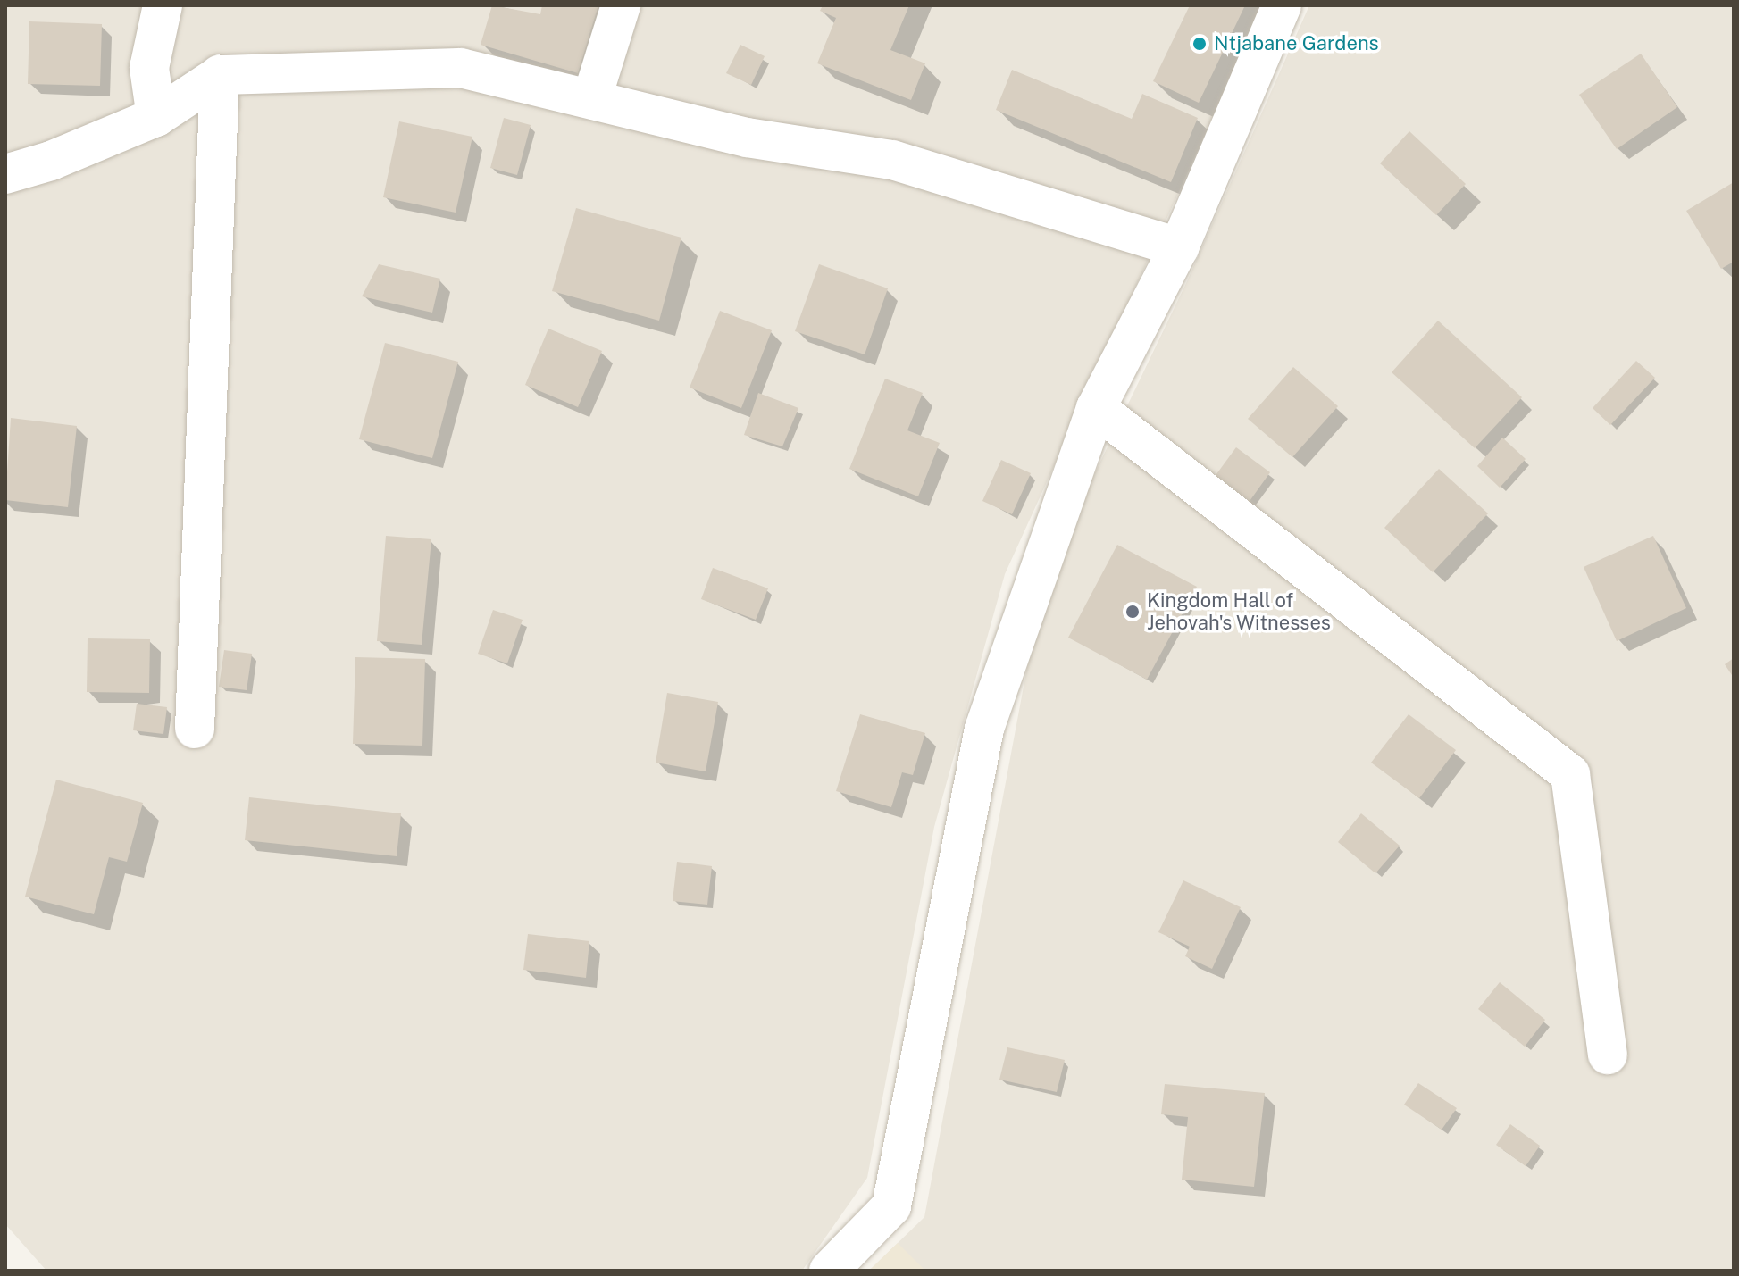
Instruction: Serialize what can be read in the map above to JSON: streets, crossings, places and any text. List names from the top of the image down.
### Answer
{
  "places": ["Ntjabane Gardens", "Kingdom Hall of Jehovah's Witnesses"]
}
